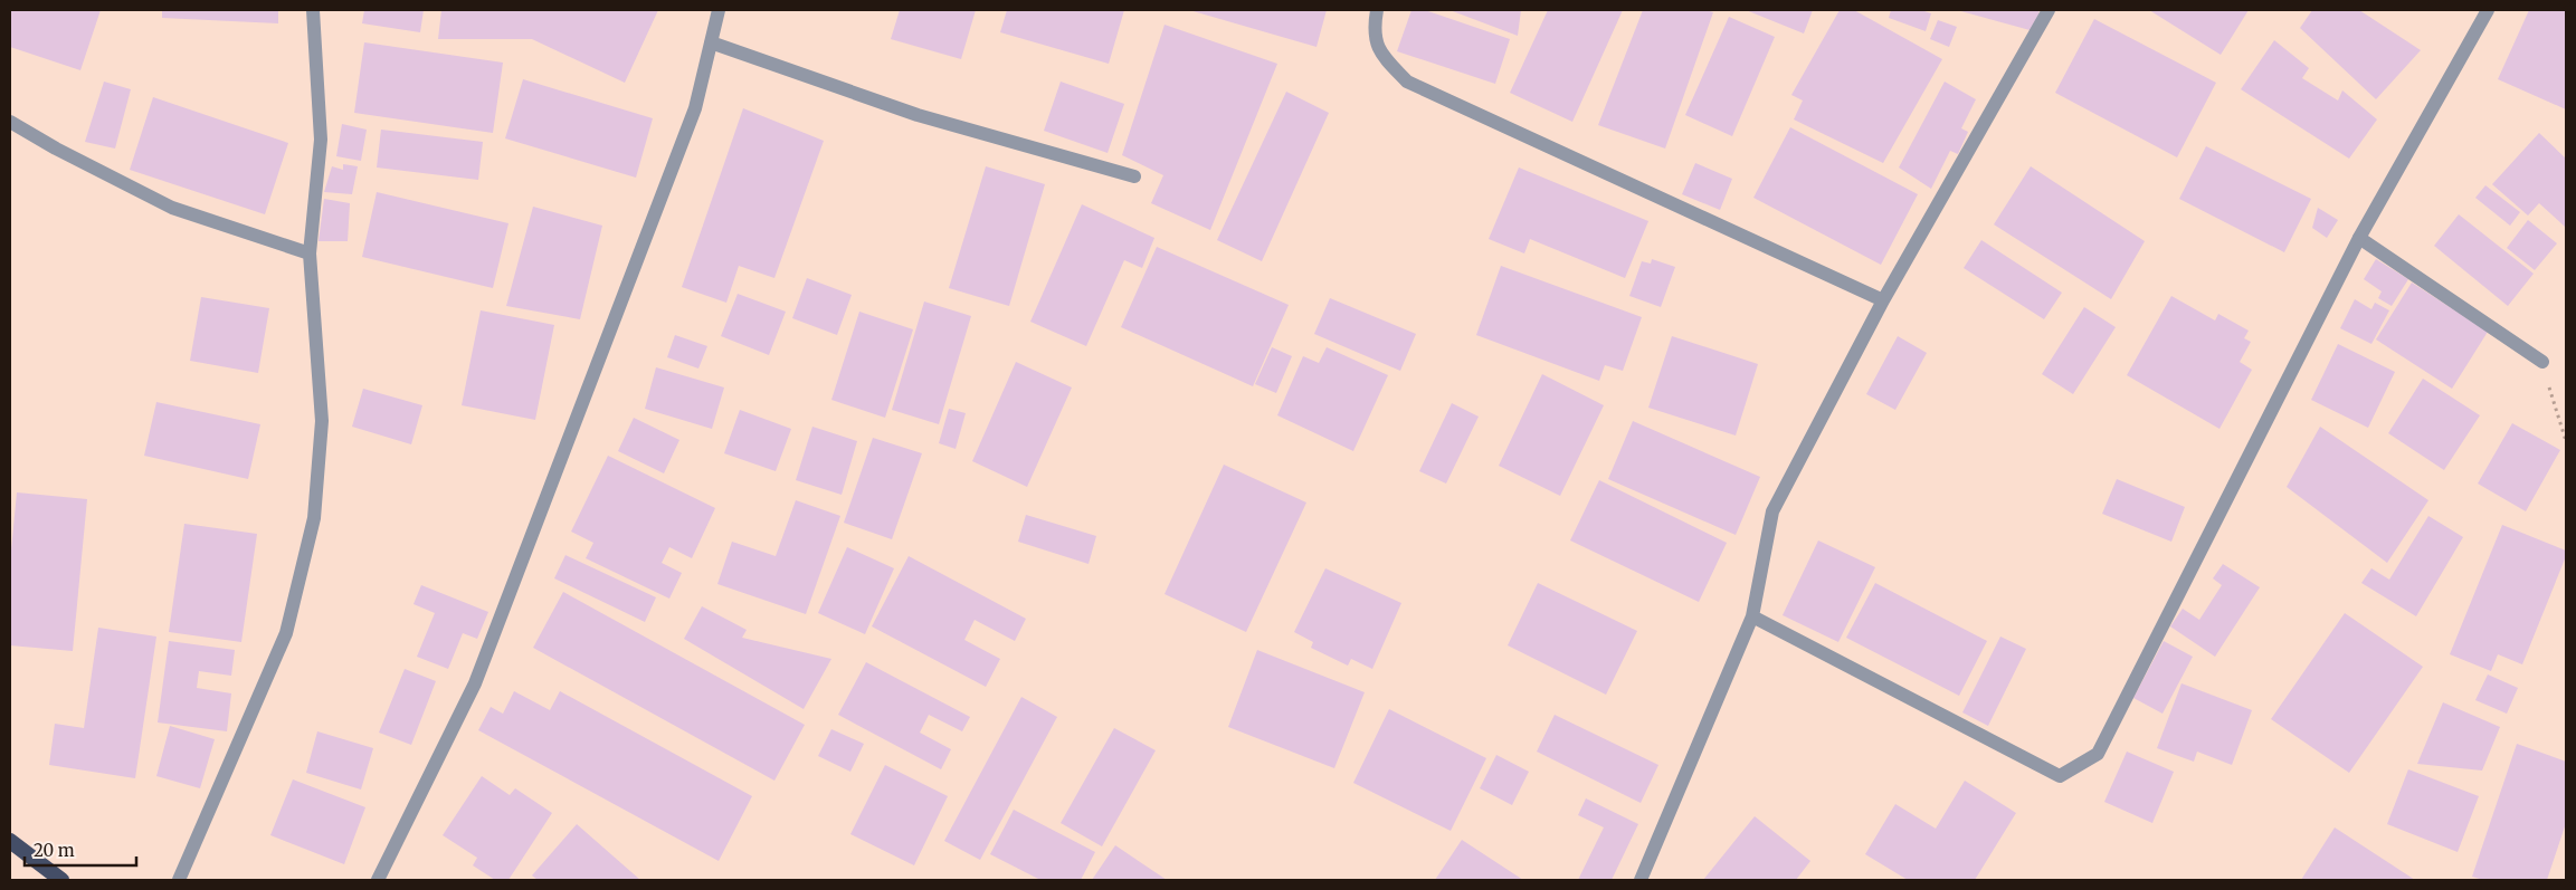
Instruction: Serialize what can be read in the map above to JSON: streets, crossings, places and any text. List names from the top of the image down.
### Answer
{
  "scale_bar": "20 m"
}
